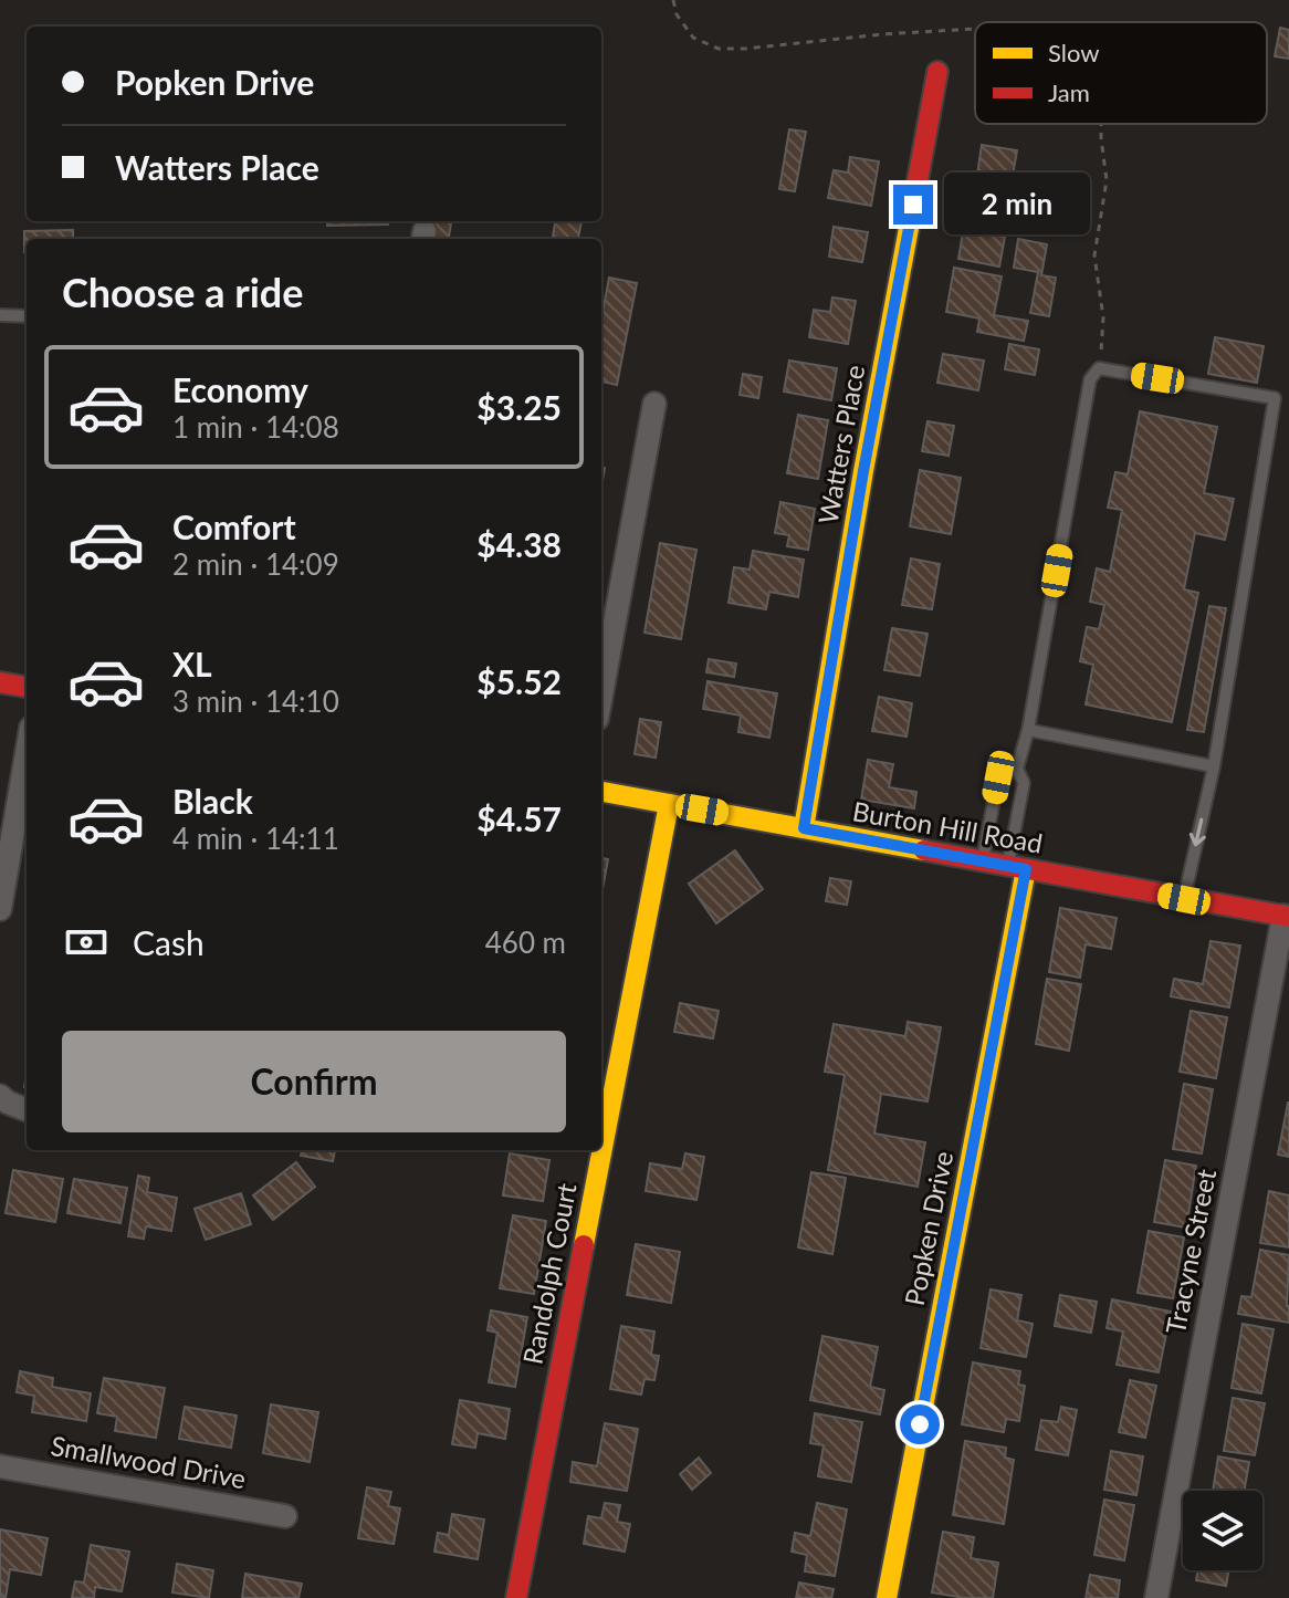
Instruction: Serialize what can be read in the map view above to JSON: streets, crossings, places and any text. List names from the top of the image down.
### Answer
{
  "streets": {
    "street": [
      "Watters Place",
      "Burton Hill Road",
      "Popken Drive",
      "Tracyne Street",
      "Randolph Court",
      "Smallwood Drive"
    ]
  },
  "crossings": [
    ["Watters Place", "Burton Hill Road"],
    ["Burton Hill Road", "Popken Drive"],
    ["Burton Hill Road", "Tracyne Street"],
    ["Burton Hill Road", "Randolph Court"]
  ],
  "legend": ["Slow", "Jam"],
  "page": {
    "banner": ["Popken Drive", "Watters Place"],
    "bubble": "2 min",
    "heading": "Choose a ride",
    "list": [
      {
        "name": "Economy",
        "note": "1 min · 14:08",
        "value": "$3.25"
      },
      {
        "name": "Comfort",
        "note": "2 min · 14:09",
        "value": "$4.38"
      },
      {
        "name": "XL",
        "note": "3 min · 14:10",
        "value": "$5.52"
      },
      {
        "name": "Black",
        "note": "4 min · 14:11",
        "value": "$4.57"
      }
    ],
    "pay": ["Cash", "460 m"],
    "buttons": "Confirm"
  }
}
